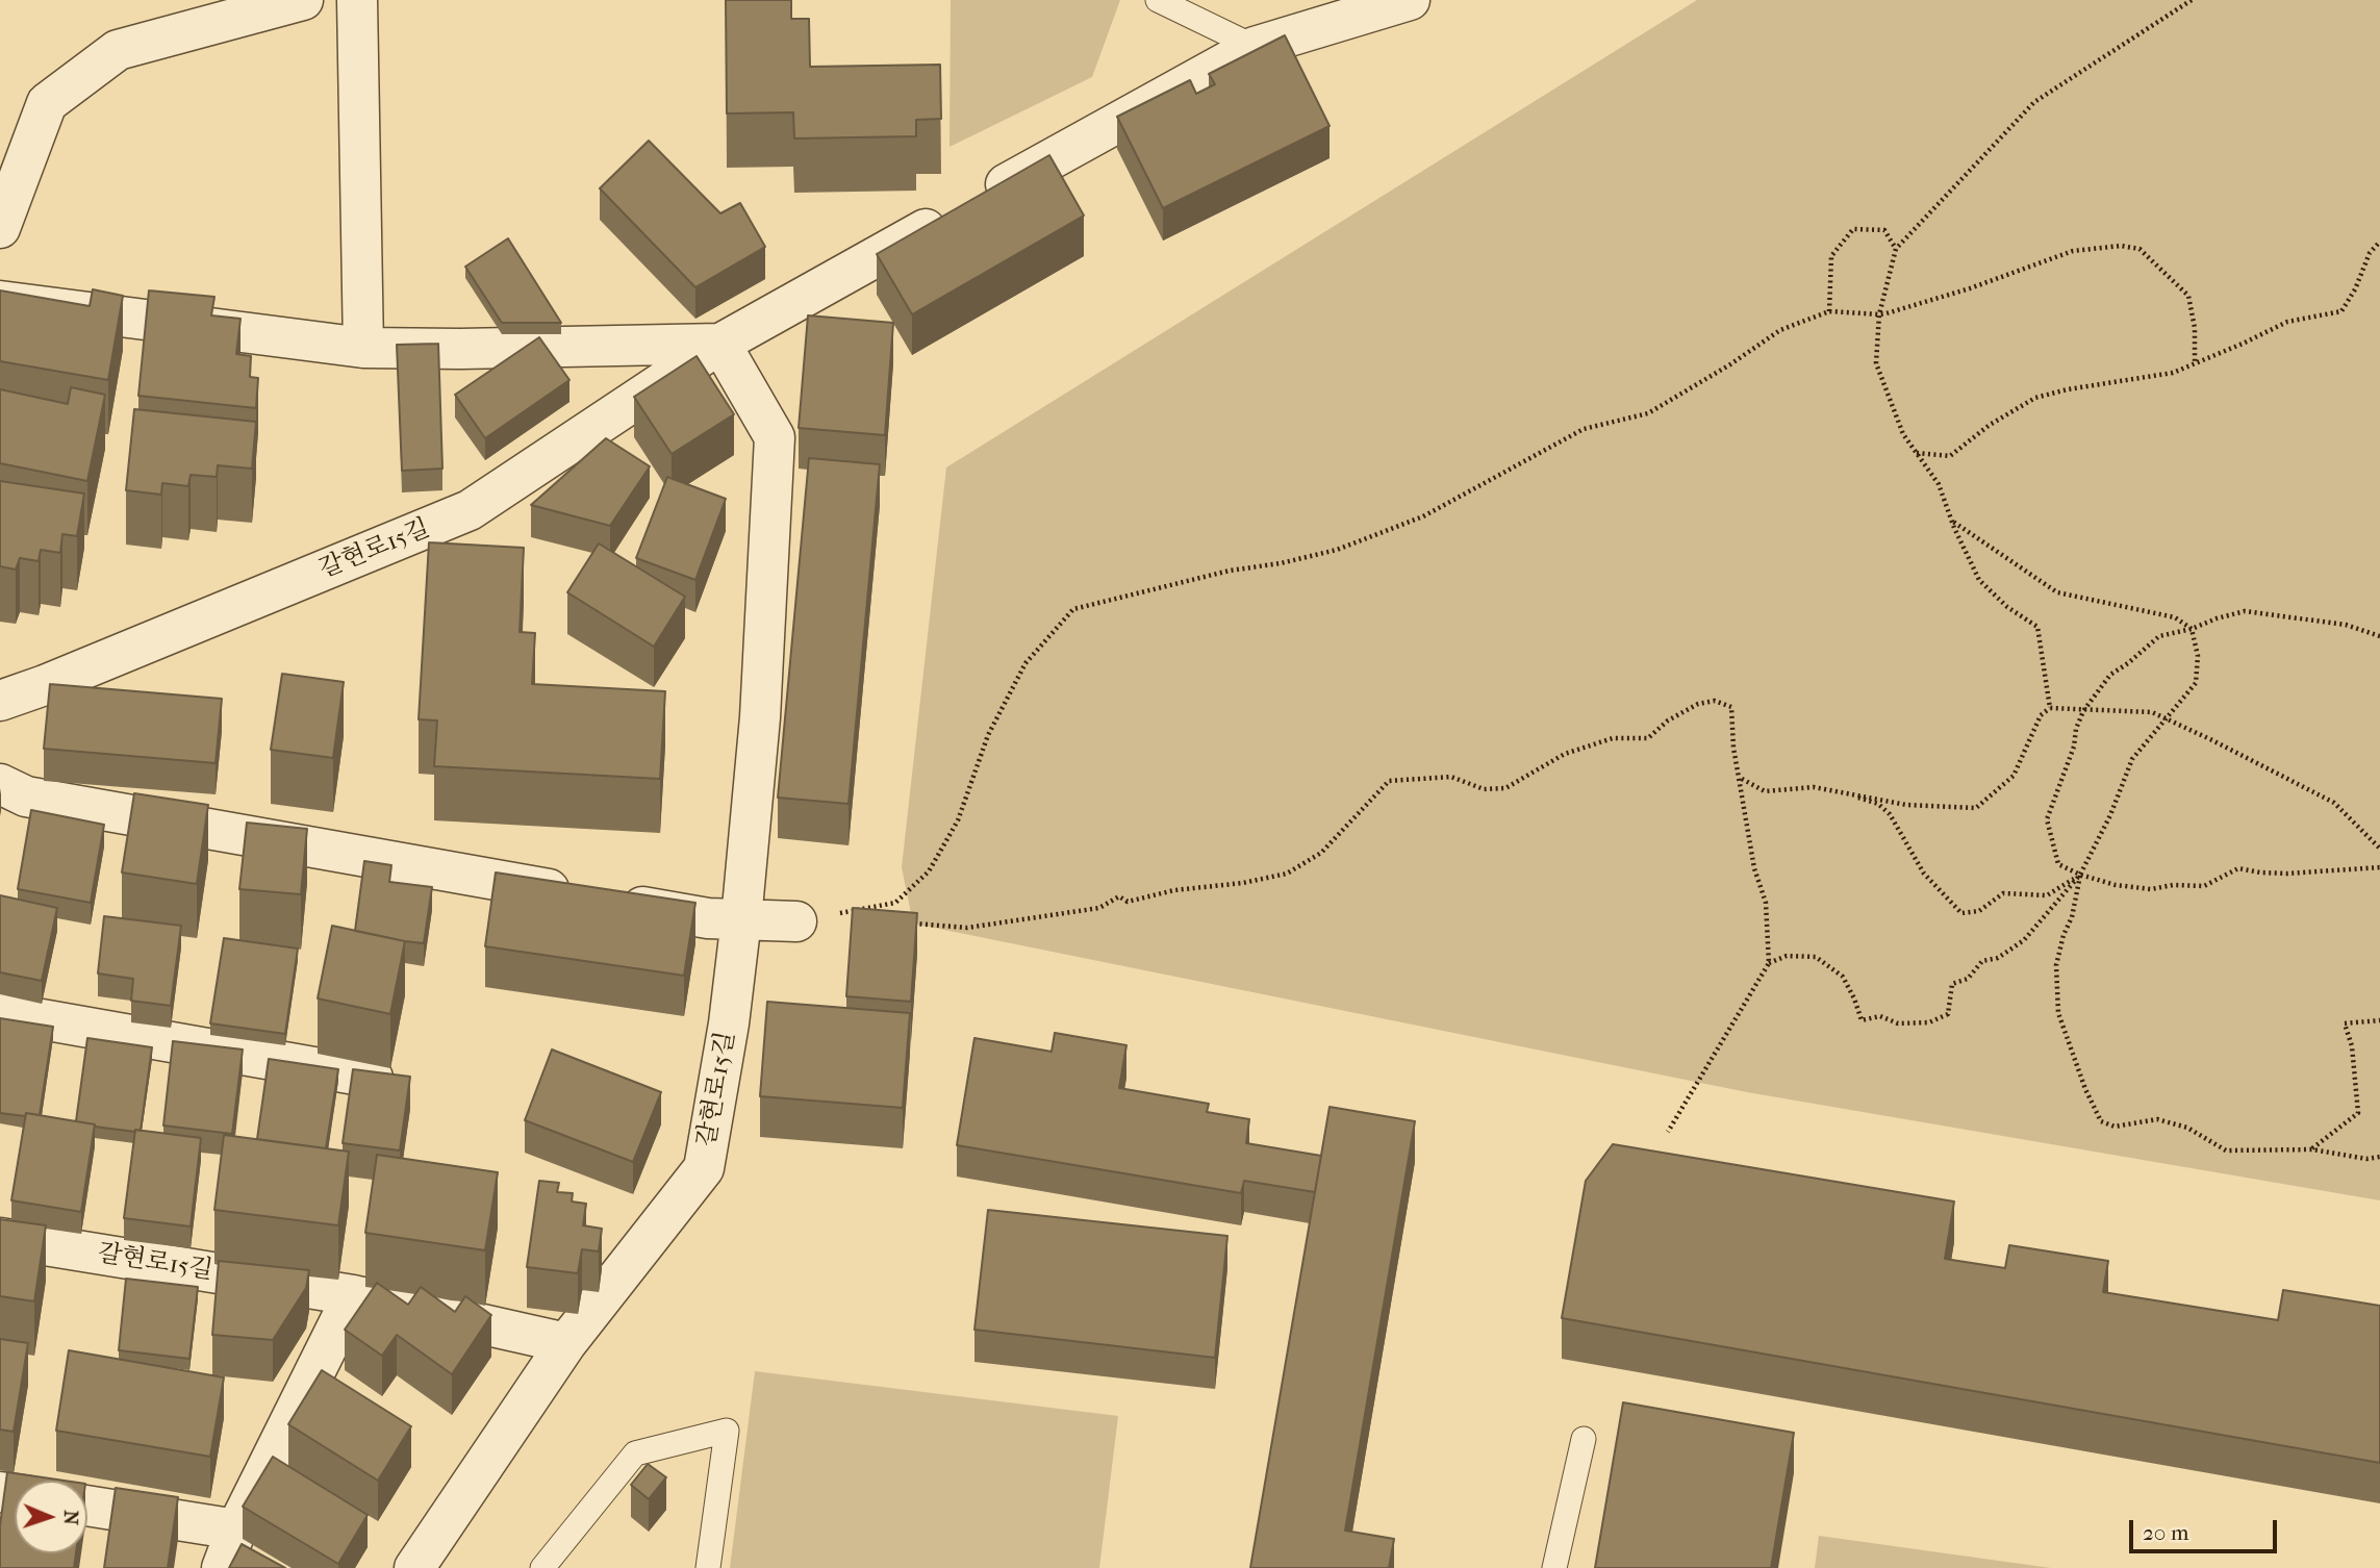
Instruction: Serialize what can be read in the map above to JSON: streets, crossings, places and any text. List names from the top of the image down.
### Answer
{
  "streets": {
    "street": ["갈현로15길"]
  },
  "scale_bar": "20 m",
  "north": "right"
}
